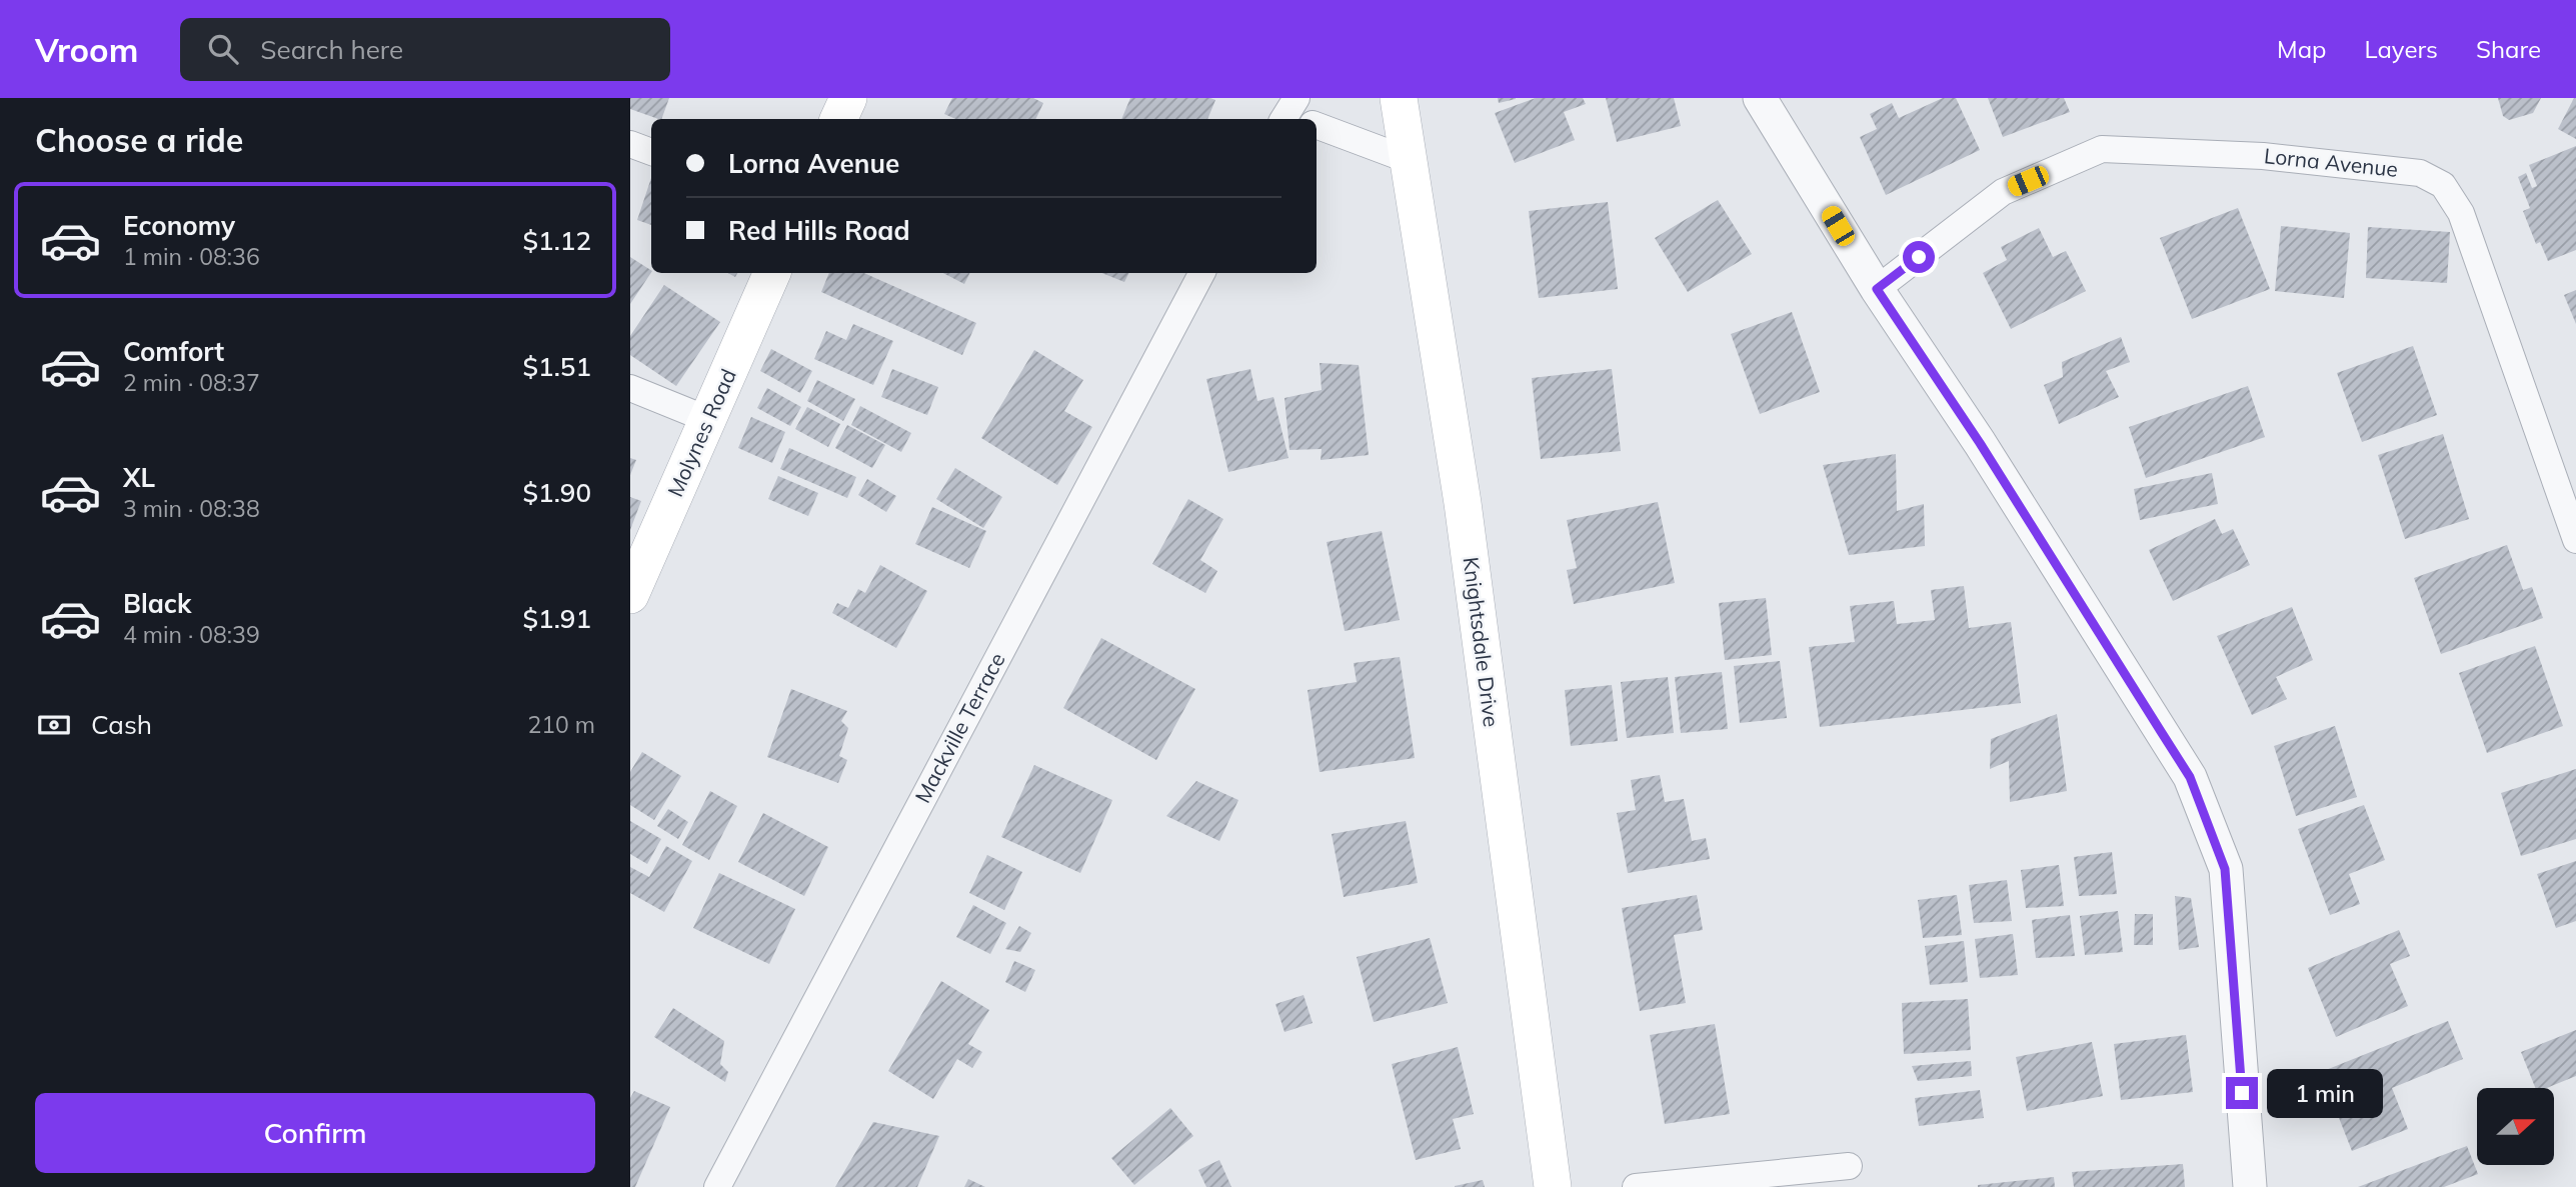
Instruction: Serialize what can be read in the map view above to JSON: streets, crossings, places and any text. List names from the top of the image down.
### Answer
{
  "streets": {
    "main road": ["Molynes Road", "Knightsdale Drive"],
    "street": ["Lorna Avenue", "Mackville Terrace"]
  },
  "north": "right",
  "page": {
    "header": "Vroom",
    "search": "Search here",
    "nav": ["Map", "Layers", "Share"],
    "heading": "Choose a ride",
    "banner": ["Lorna Avenue", "Red Hills Road"],
    "list": [
      {
        "name": "Economy",
        "note": "1 min · 08:36",
        "value": "$1.12"
      },
      {
        "name": "Comfort",
        "note": "2 min · 08:37",
        "value": "$1.51"
      },
      {
        "name": "XL",
        "note": "3 min · 08:38",
        "value": "$1.90"
      },
      {
        "name": "Black",
        "note": "4 min · 08:39",
        "value": "$1.91"
      }
    ],
    "pay": ["Cash", "210 m"],
    "bubble": "1 min",
    "buttons": "Confirm"
  }
}
